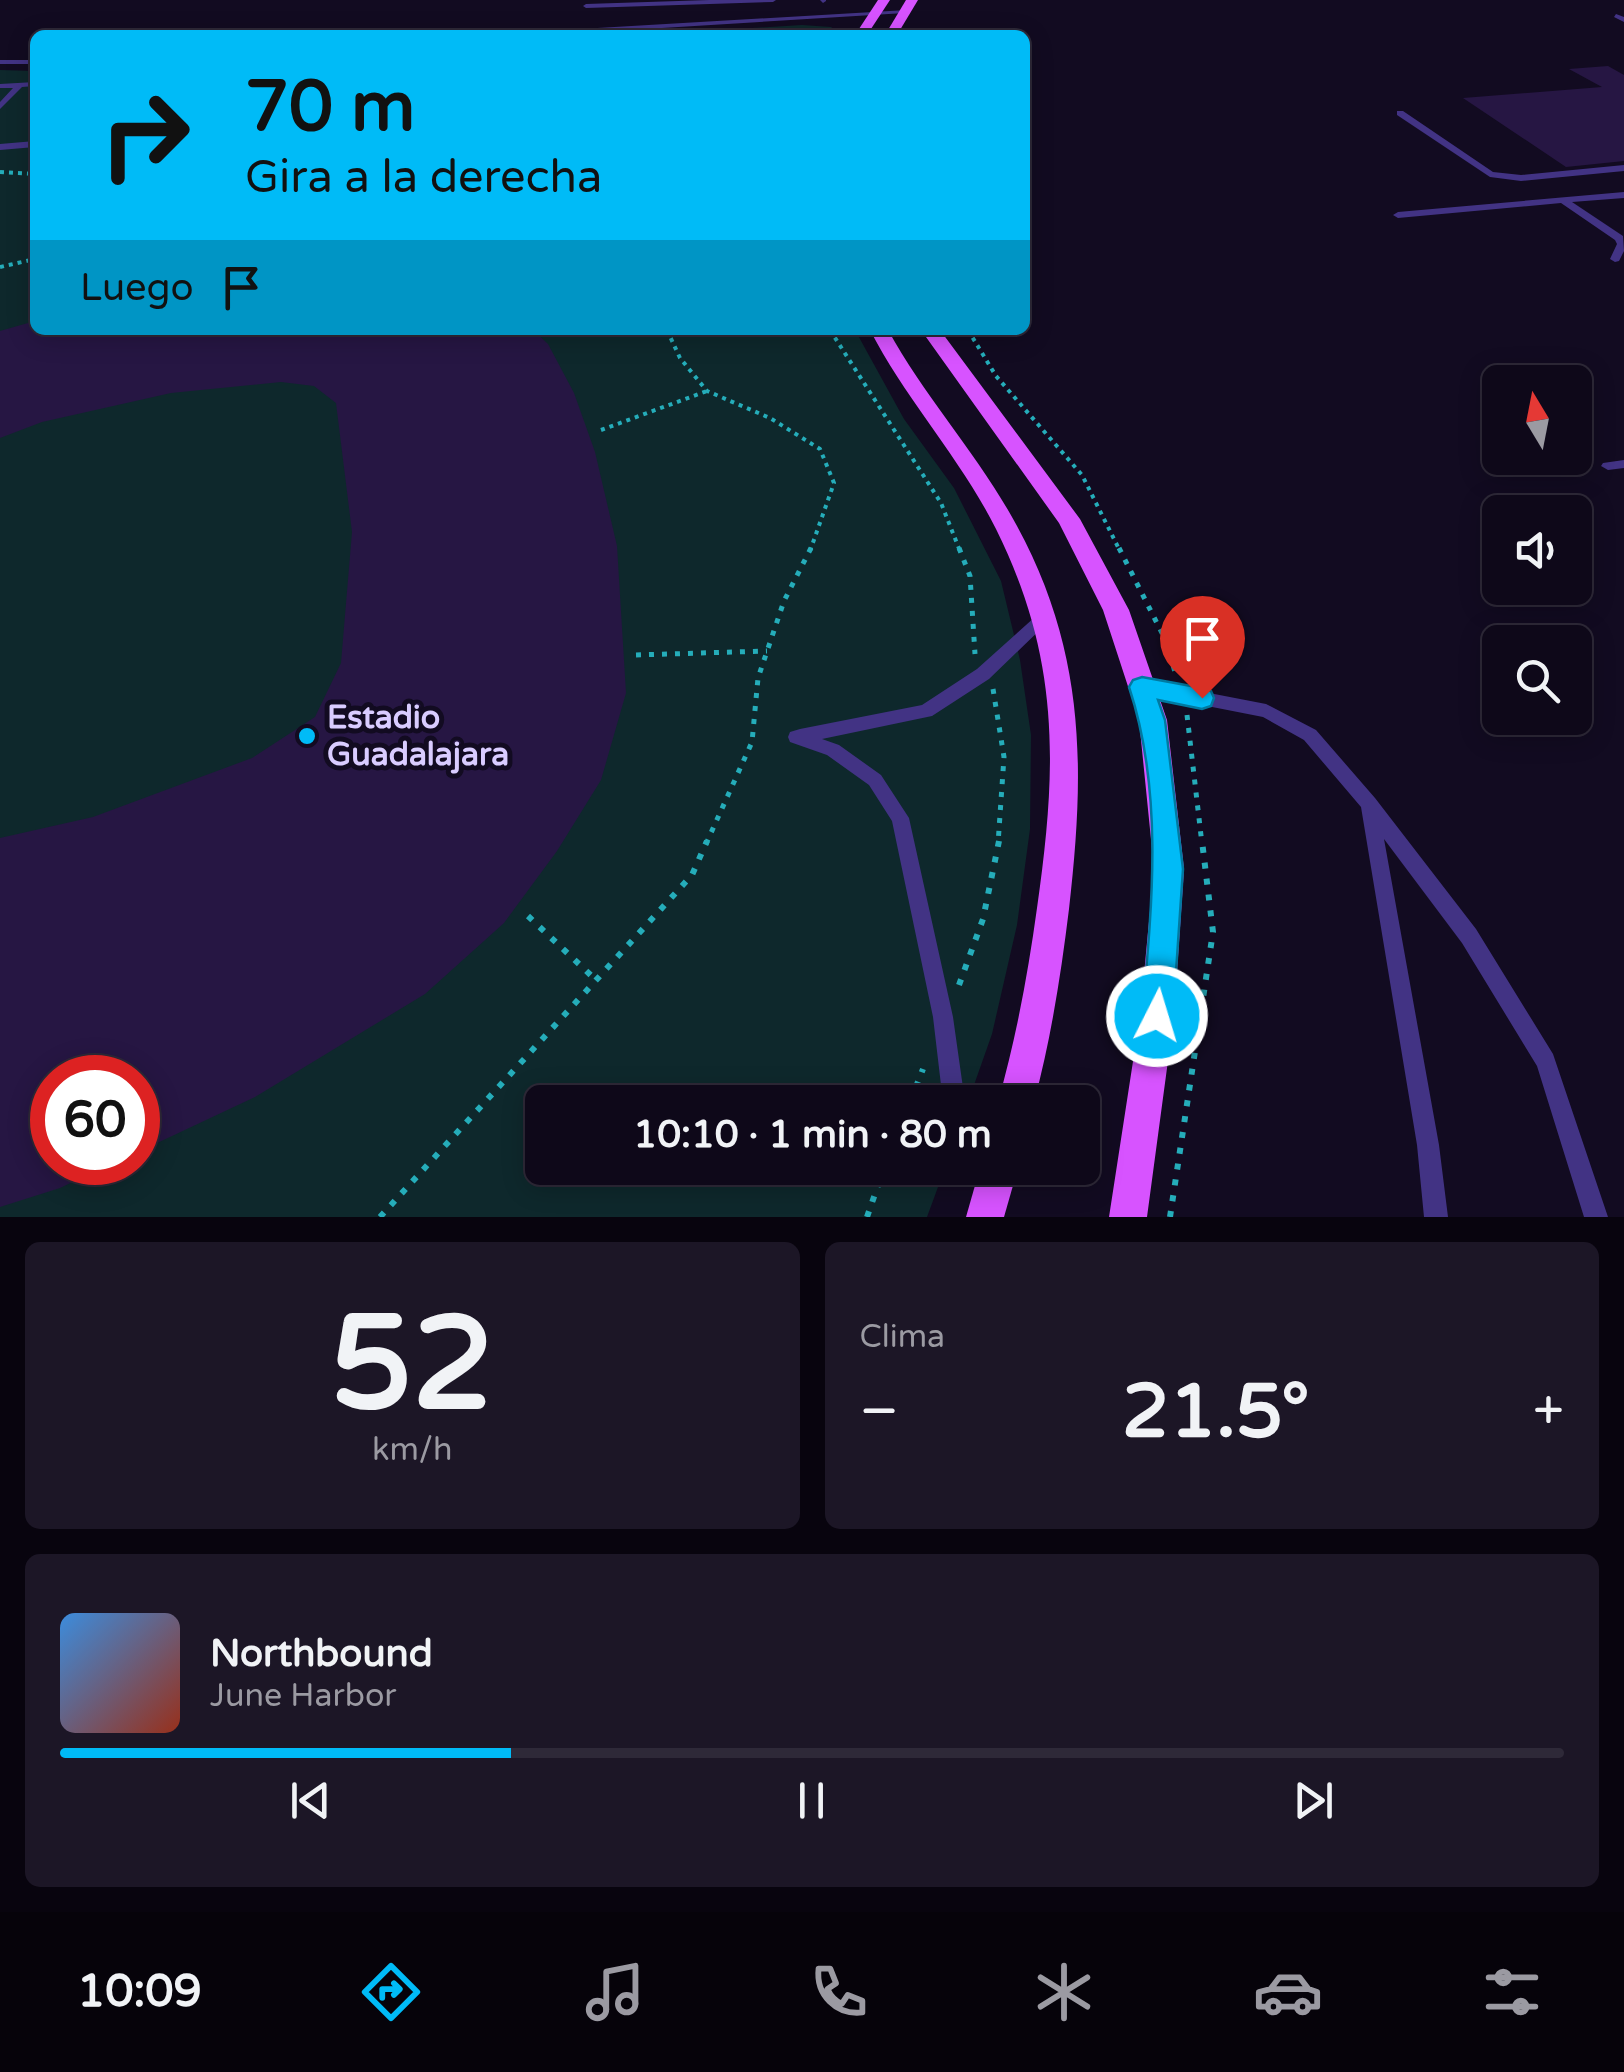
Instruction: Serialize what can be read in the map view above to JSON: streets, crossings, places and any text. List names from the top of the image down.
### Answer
{
  "places": ["Estadio Guadalajara"],
  "north": "top",
  "page": {
    "turn": ["70 m", "Gira a la derecha"],
    "then": "Luego",
    "limit": "60",
    "trip": "10:10 · 1 min · 80 m",
    "tile": [
      ["52", "km/h"],
      "Clima"
    ],
    "heat": ["−", "21.5°", "+"],
    "song": ["Northbound", "June Harbor"],
    "tabs": "10:09"
  }
}
